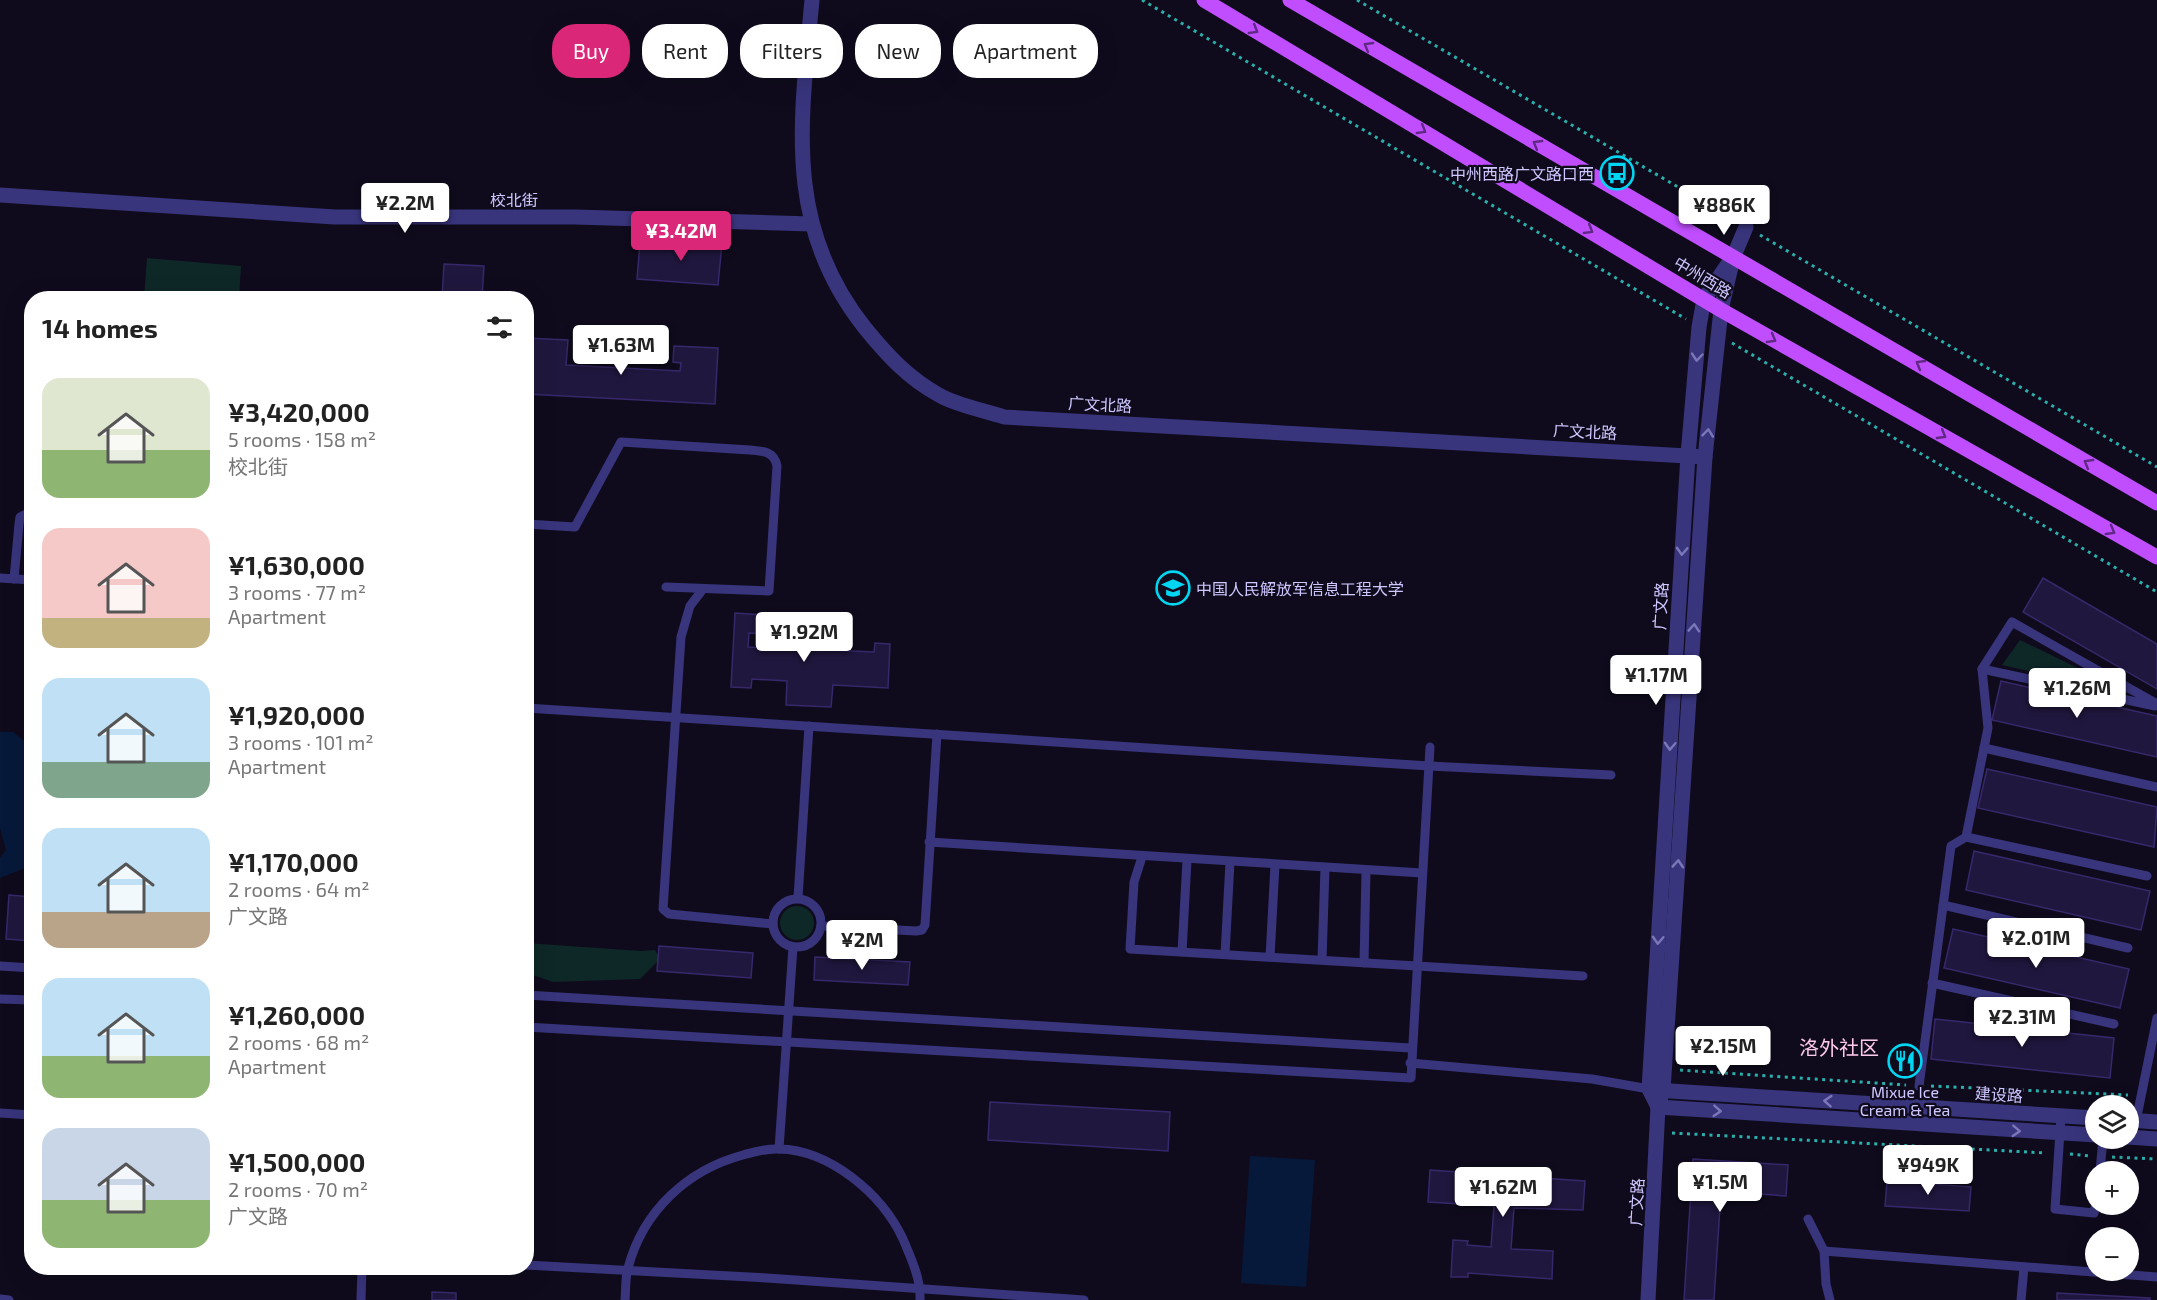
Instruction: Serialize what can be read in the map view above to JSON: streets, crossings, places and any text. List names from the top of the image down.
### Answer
{
  "streets": {
    "main road": ["中州西路"],
    "street": [
      "校北街",
      "广文北路",
      "广文路",
      "建设路"
    ]
  },
  "crossings": [
    ["校北街", "广文北路"],
    ["中州西路", "广文路"],
    ["广文北路", "广文路"],
    ["广文路", "建设路"]
  ],
  "districts": ["洛外社区"],
  "places": {
    "bus stop": ["中州西路广文路口西"],
    "school or university": ["中国人民解放军信息工程大学"],
    "restaurant": ["Mixue Ice Cream & Tea"]
  },
  "page": {
    "chip": [
      "Buy",
      "Rent",
      "Filters",
      "New",
      "Apartment"
    ],
    "price": [
      "¥2.2M",
      "¥886K",
      "¥3.42M",
      "¥1.63M",
      "¥1.92M",
      "¥1.17M",
      "¥1.26M",
      "¥2.01M",
      "¥2M",
      "¥2.31M",
      "¥2.15M",
      "¥949K",
      "¥1.5M",
      "¥1.62M"
    ],
    "heading": "14 homes",
    "list": [
      {
        "name": "¥3,420,000",
        "note": "5 rooms · 158 m² · 校北街"
      },
      {
        "name": "¥1,630,000",
        "note": "3 rooms · 77 m² · Apartment"
      },
      {
        "name": "¥1,920,000",
        "note": "3 rooms · 101 m² · Apartment"
      },
      {
        "name": "¥1,170,000",
        "note": "2 rooms · 64 m² · 广文路"
      },
      {
        "name": "¥1,260,000",
        "note": "2 rooms · 68 m² · Apartment"
      },
      {
        "name": "¥1,500,000",
        "note": "2 rooms · 70 m² · 广文路"
      }
    ],
    "map_buttons": ["+", "−"]
  }
}
